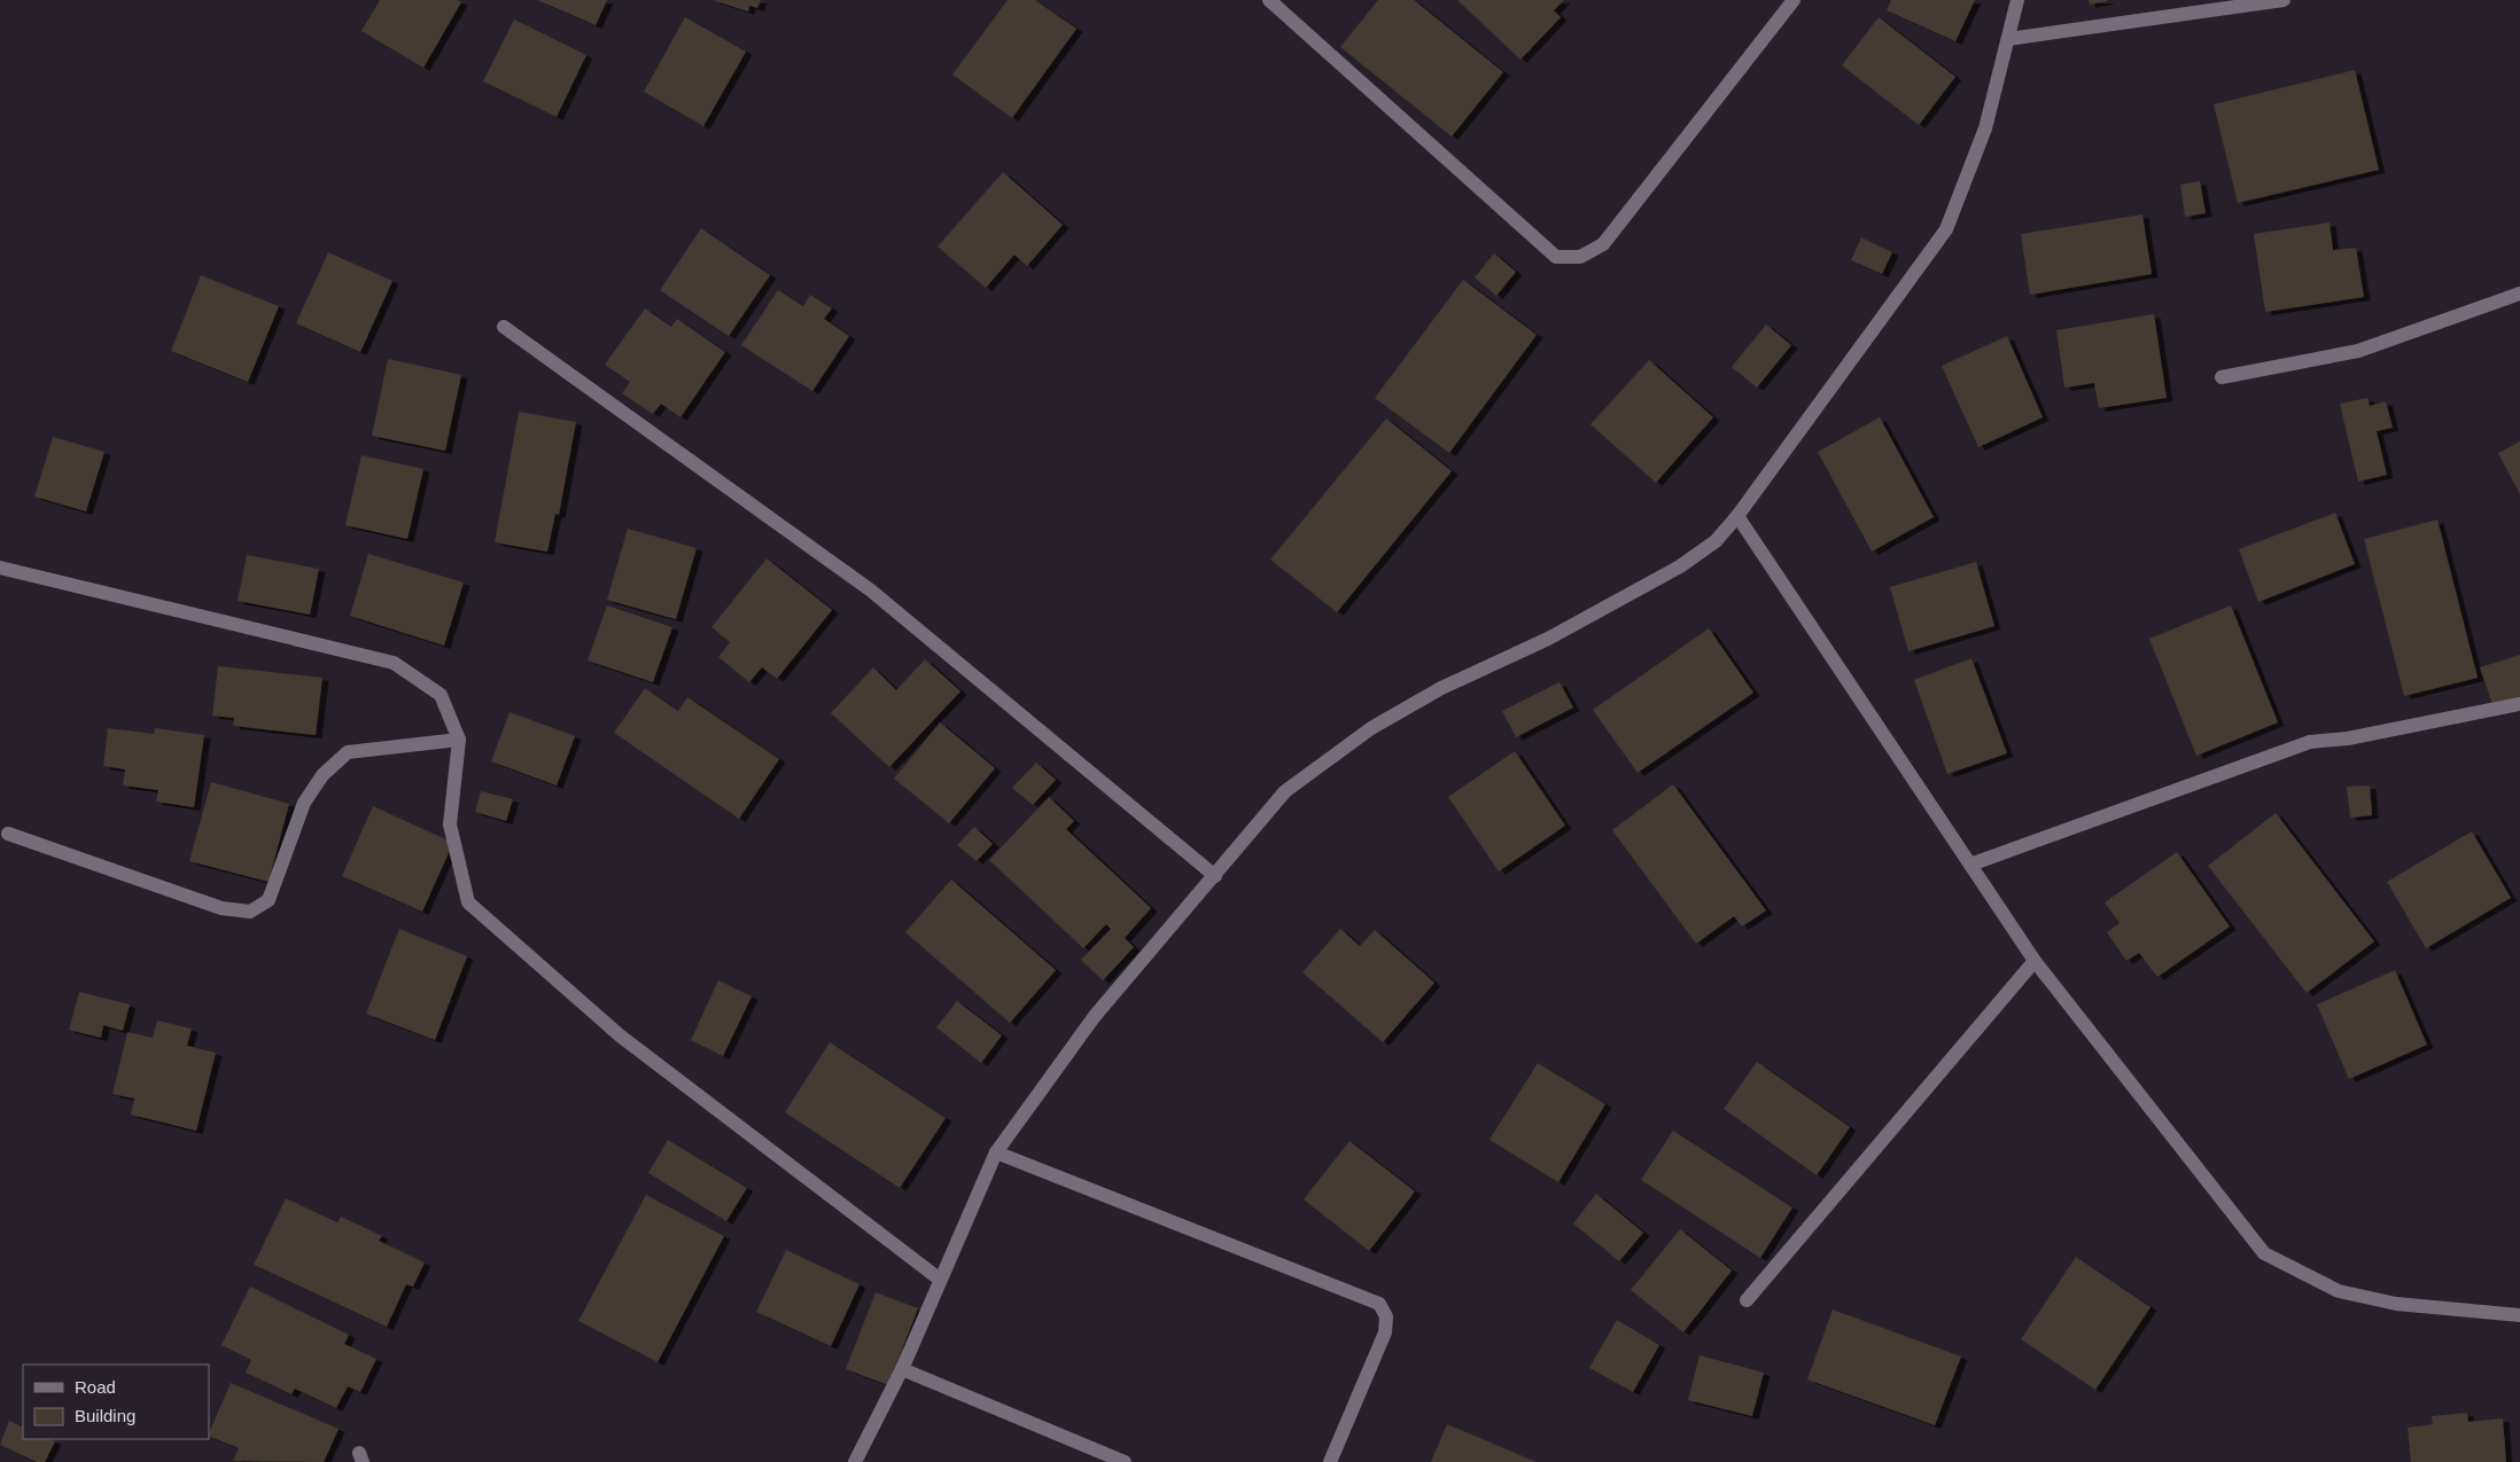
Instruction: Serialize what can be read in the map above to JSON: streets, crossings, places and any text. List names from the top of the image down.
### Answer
{
  "legend": ["Road", "Building"]
}
